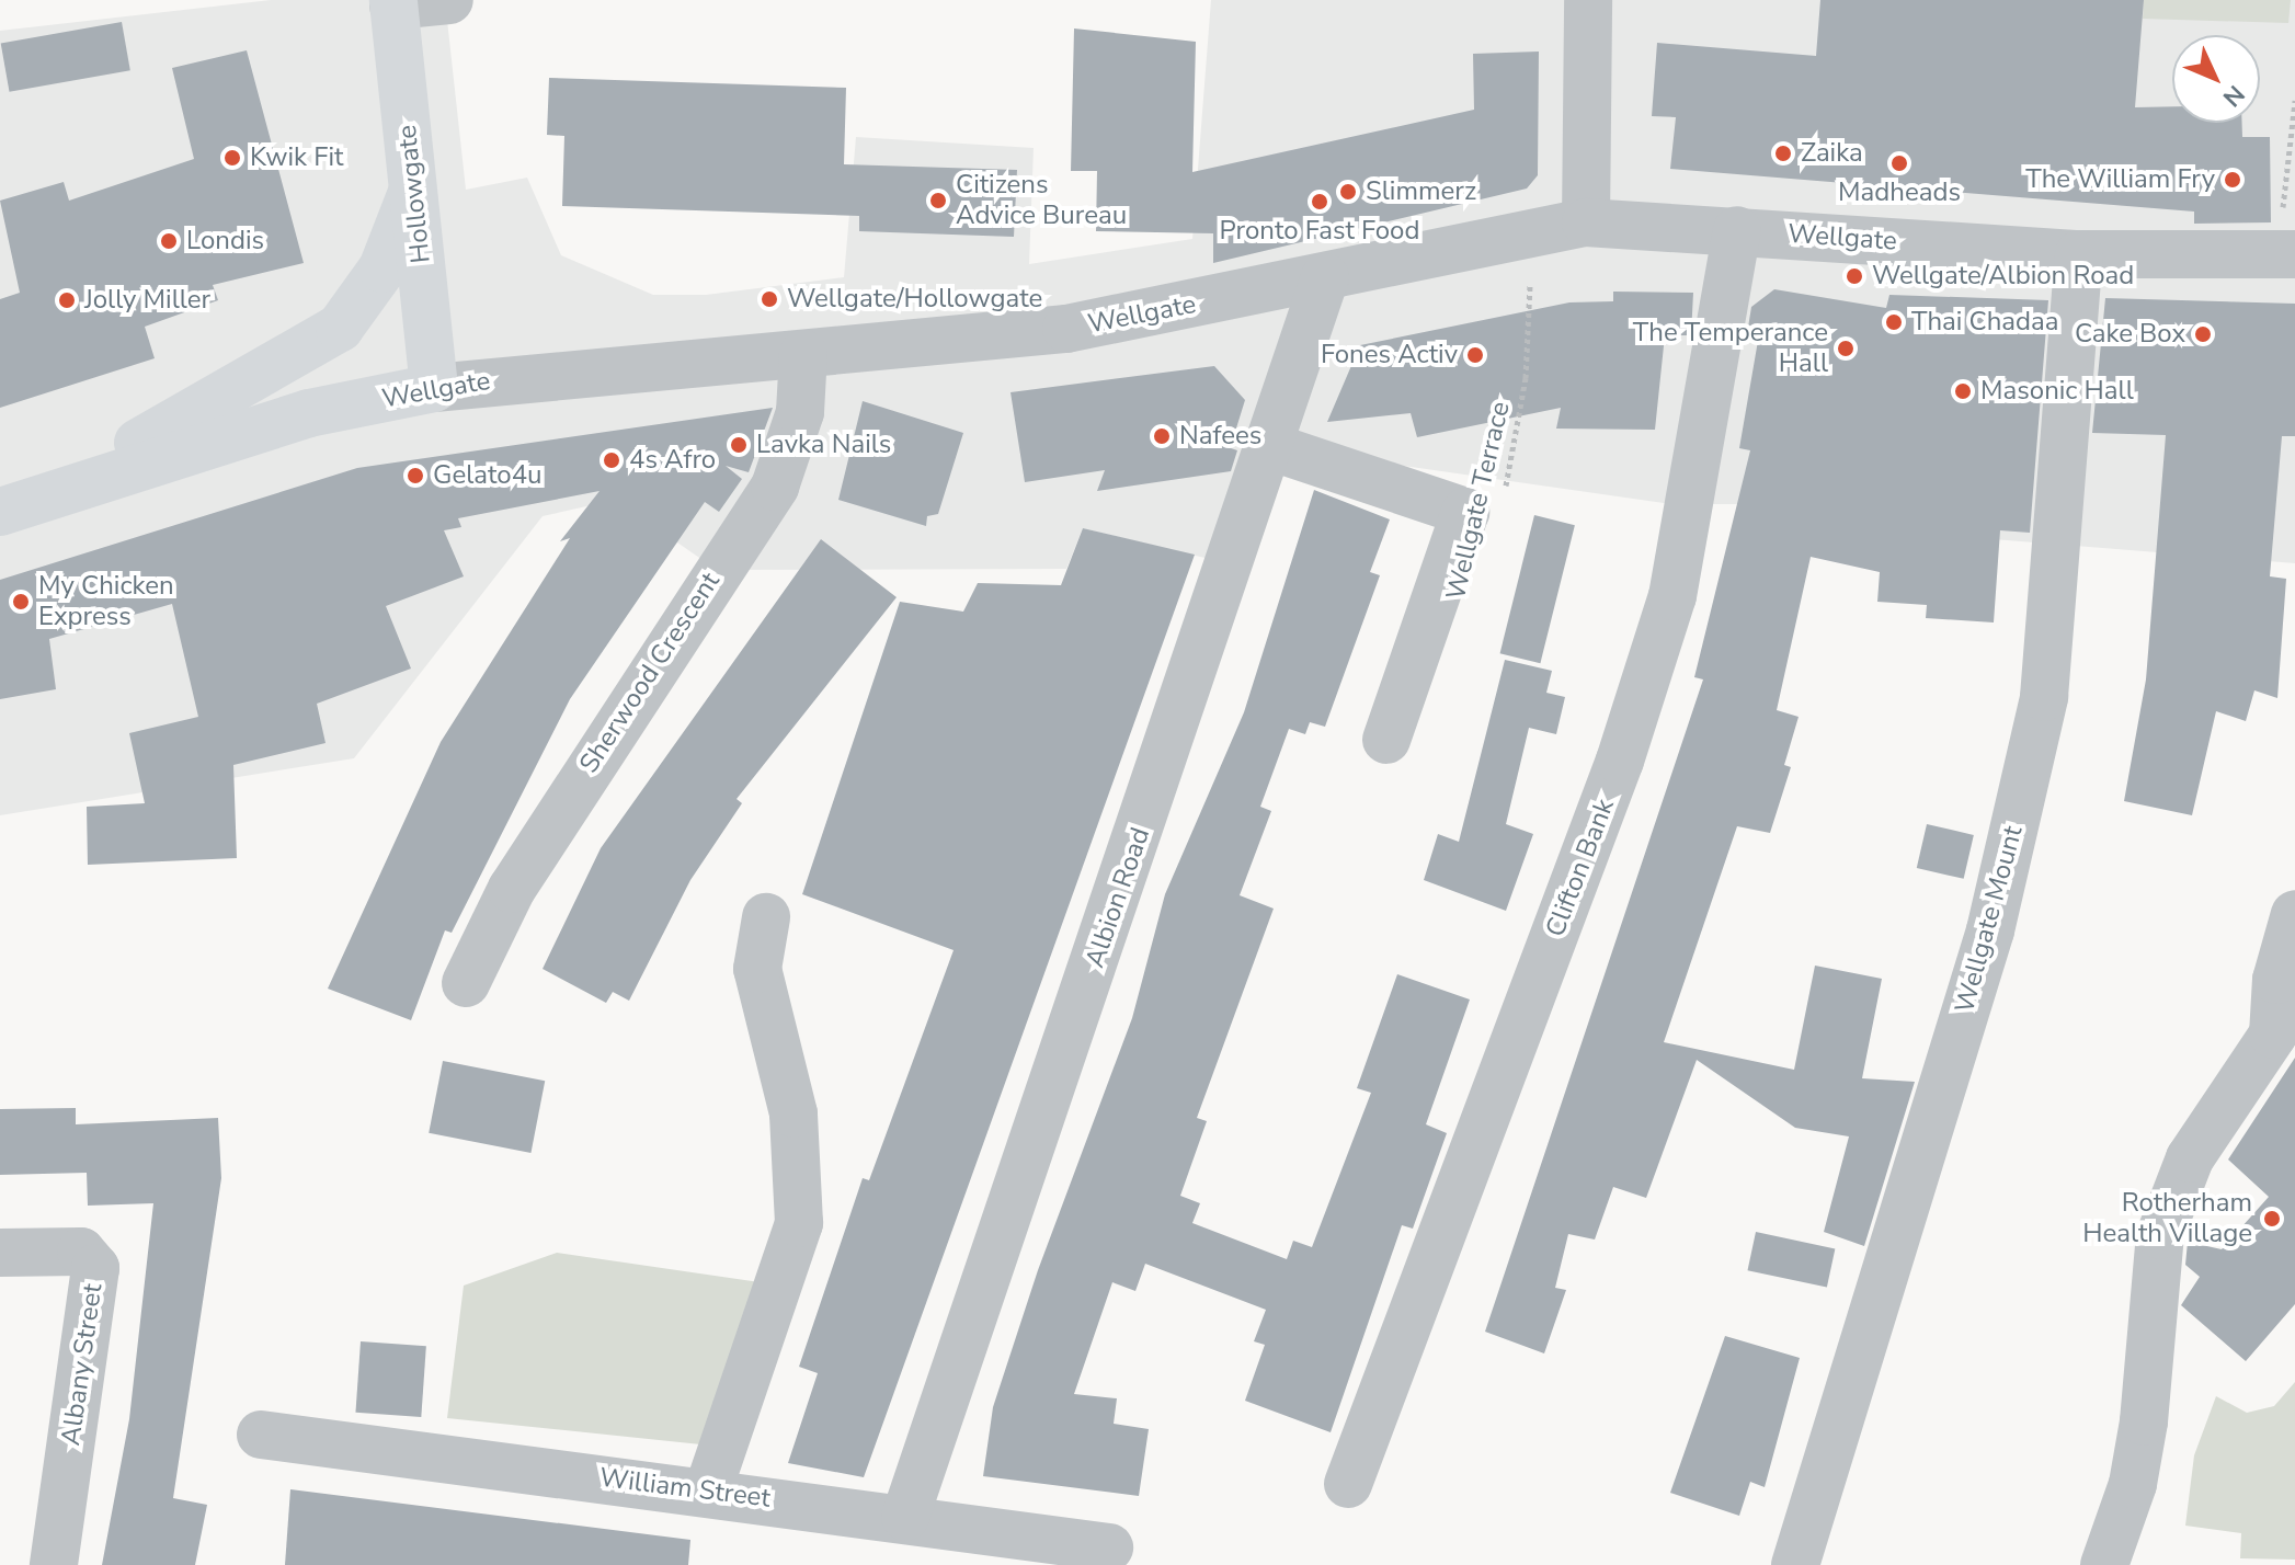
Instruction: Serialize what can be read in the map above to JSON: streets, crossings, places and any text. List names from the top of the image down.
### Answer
{
  "streets": {
    "main road": ["Hollowgate", "Wellgate"],
    "street": [
      "Sherwood Crescent",
      "Clifton Bank",
      "Albion Road",
      "Wellgate Mount",
      "Albany Street",
      "William Street"
    ],
    "path": ["Wellgate Terrace"]
  },
  "crossings": [
    ["Hollowgate", "Wellgate"],
    ["Wellgate", "Wellgate Terrace"],
    ["Wellgate", "Sherwood Crescent"],
    ["Wellgate", "Clifton Bank"],
    ["Wellgate", "Albion Road"],
    ["Wellgate", "Wellgate Mount"],
    ["Albion Road", "William Street"]
  ],
  "places": [
    "Zaika",
    "Kwik Fit",
    "Madheads",
    "The William Fry",
    "Slimmerz",
    "Citizens Advice Bureau",
    "Pronto Fast Food",
    "Londis",
    "Wellgate/Albion Road",
    "Wellgate/Hollowgate",
    "Jolly Miller",
    "Thai Chadaa",
    "Cake Box",
    "The Temperance Hall",
    "Fones Activ",
    "Masonic Hall",
    "Nafees",
    "Lavka Nails",
    "4s Afro",
    "Gelato4u",
    "My Chicken Express",
    "Rotherham Health Village"
  ],
  "north": "bottom right"
}
